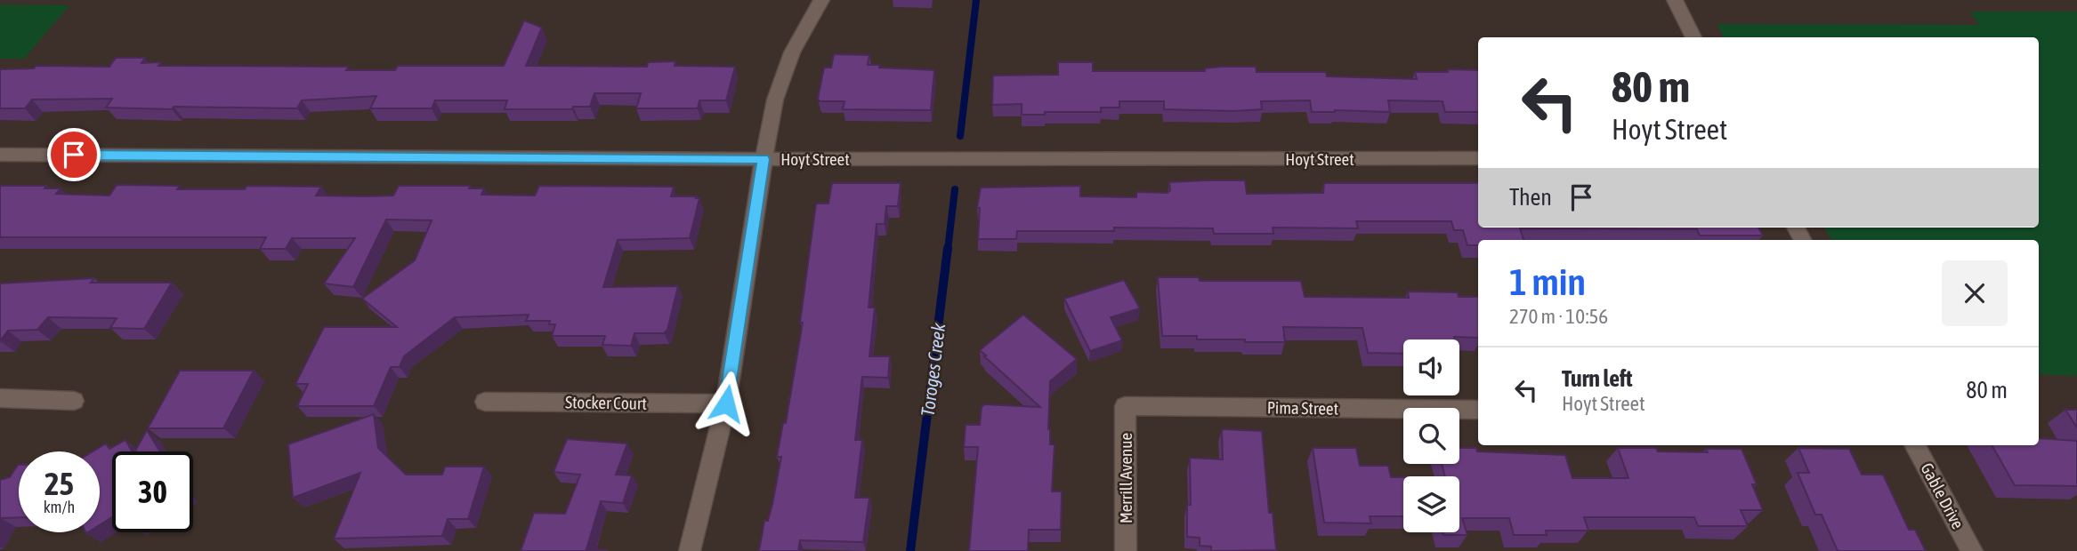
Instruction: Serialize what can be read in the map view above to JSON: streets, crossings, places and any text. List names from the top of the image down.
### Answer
{
  "streets": {
    "street": [
      "Hoyt Street",
      "Stocker Court",
      "Pima Street",
      "Merrill Avenue",
      "Gable Drive"
    ]
  },
  "crossings": [
    ["Pima Street", "Merrill Avenue"]
  ],
  "water": ["Toroges Creek"],
  "page": {
    "turn": ["80 m", "Hoyt Street"],
    "then": "Then",
    "heading": ["1 min", "270 m · 10:56"],
    "list": [
      {
        "name": "Turn left",
        "note": "Hoyt Street",
        "value": "80 m"
      }
    ],
    "speed": "25 km/h",
    "limit": "30"
  }
}
